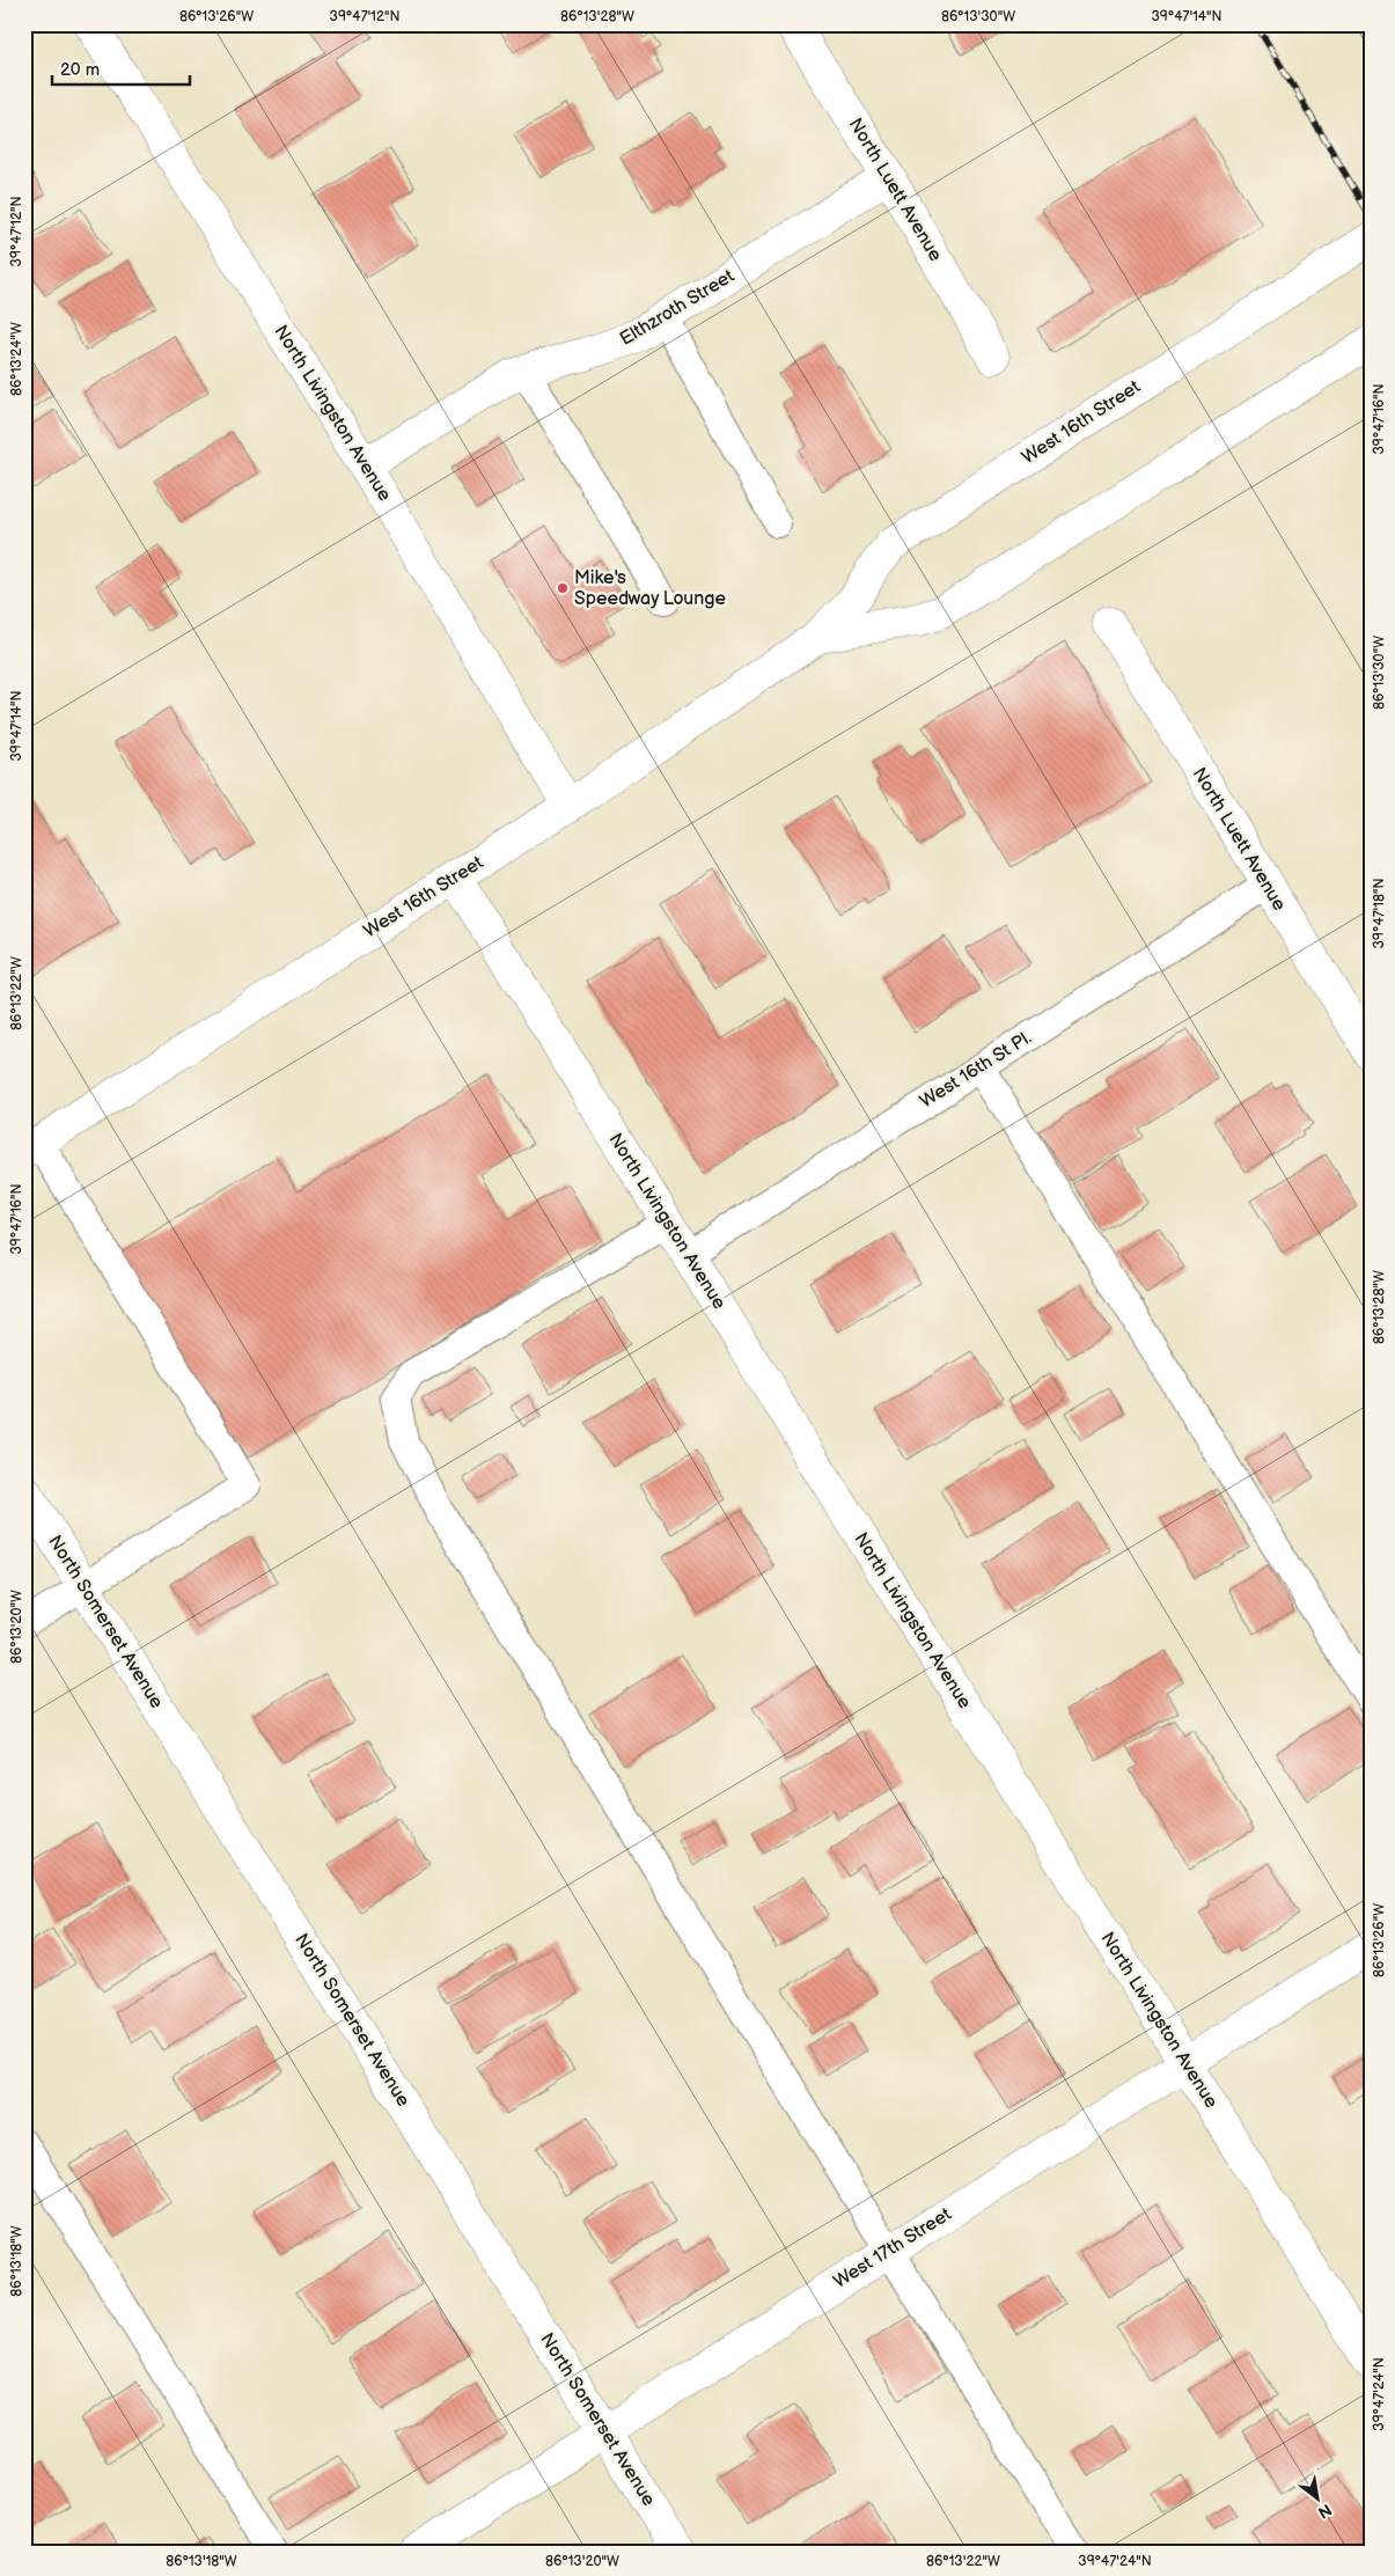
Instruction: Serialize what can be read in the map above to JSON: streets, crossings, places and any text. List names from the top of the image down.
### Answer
{
  "streets": {
    "street": [
      "North Luett Avenue",
      "Elthzroth Street",
      "North Livingston Avenue",
      "West 16th Street",
      "North Somerset Avenue",
      "West 17th Street"
    ],
    "lane": ["West 16th St Pl."]
  },
  "crossings": [
    ["North Luett Avenue", "Elthzroth Street"],
    ["North Luett Avenue", "West 16th St Pl."],
    ["Elthzroth Street", "North Livingston Avenue"],
    ["North Livingston Avenue", "West 16th Street"],
    ["North Livingston Avenue", "West 16th St Pl."],
    ["North Livingston Avenue", "West 17th Street"],
    ["North Somerset Avenue", "West 17th Street"]
  ],
  "places": ["Mike's Speedway Lounge"],
  "scale_bar": "20 m",
  "north": "bottom right",
  "coordinates": [
    "86°13'26\"W",
    "39°47'12\"N",
    "86°13'28\"W",
    "86°13'30\"W",
    "39°47'14\"N",
    "86°13'24\"W",
    "39°47'16\"N",
    "39°47'18\"N",
    "86°13'22\"W",
    "86°13'20\"W",
    "86°13'18\"W",
    "39°47'24\"N"
  ]
}
